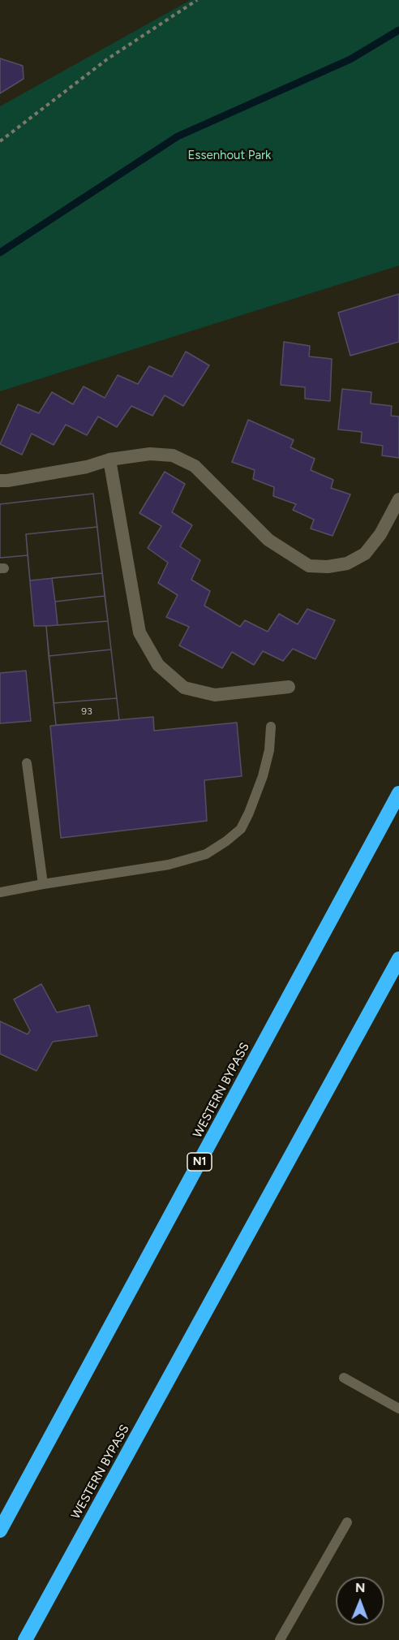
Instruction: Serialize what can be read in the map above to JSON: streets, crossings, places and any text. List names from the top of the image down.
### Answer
{
  "streets": {
    "highway": ["WESTERN BYPASS", "N1"]
  },
  "parks": ["Essenhout Park"],
  "house_numbers": ["93"],
  "north": "top"
}
